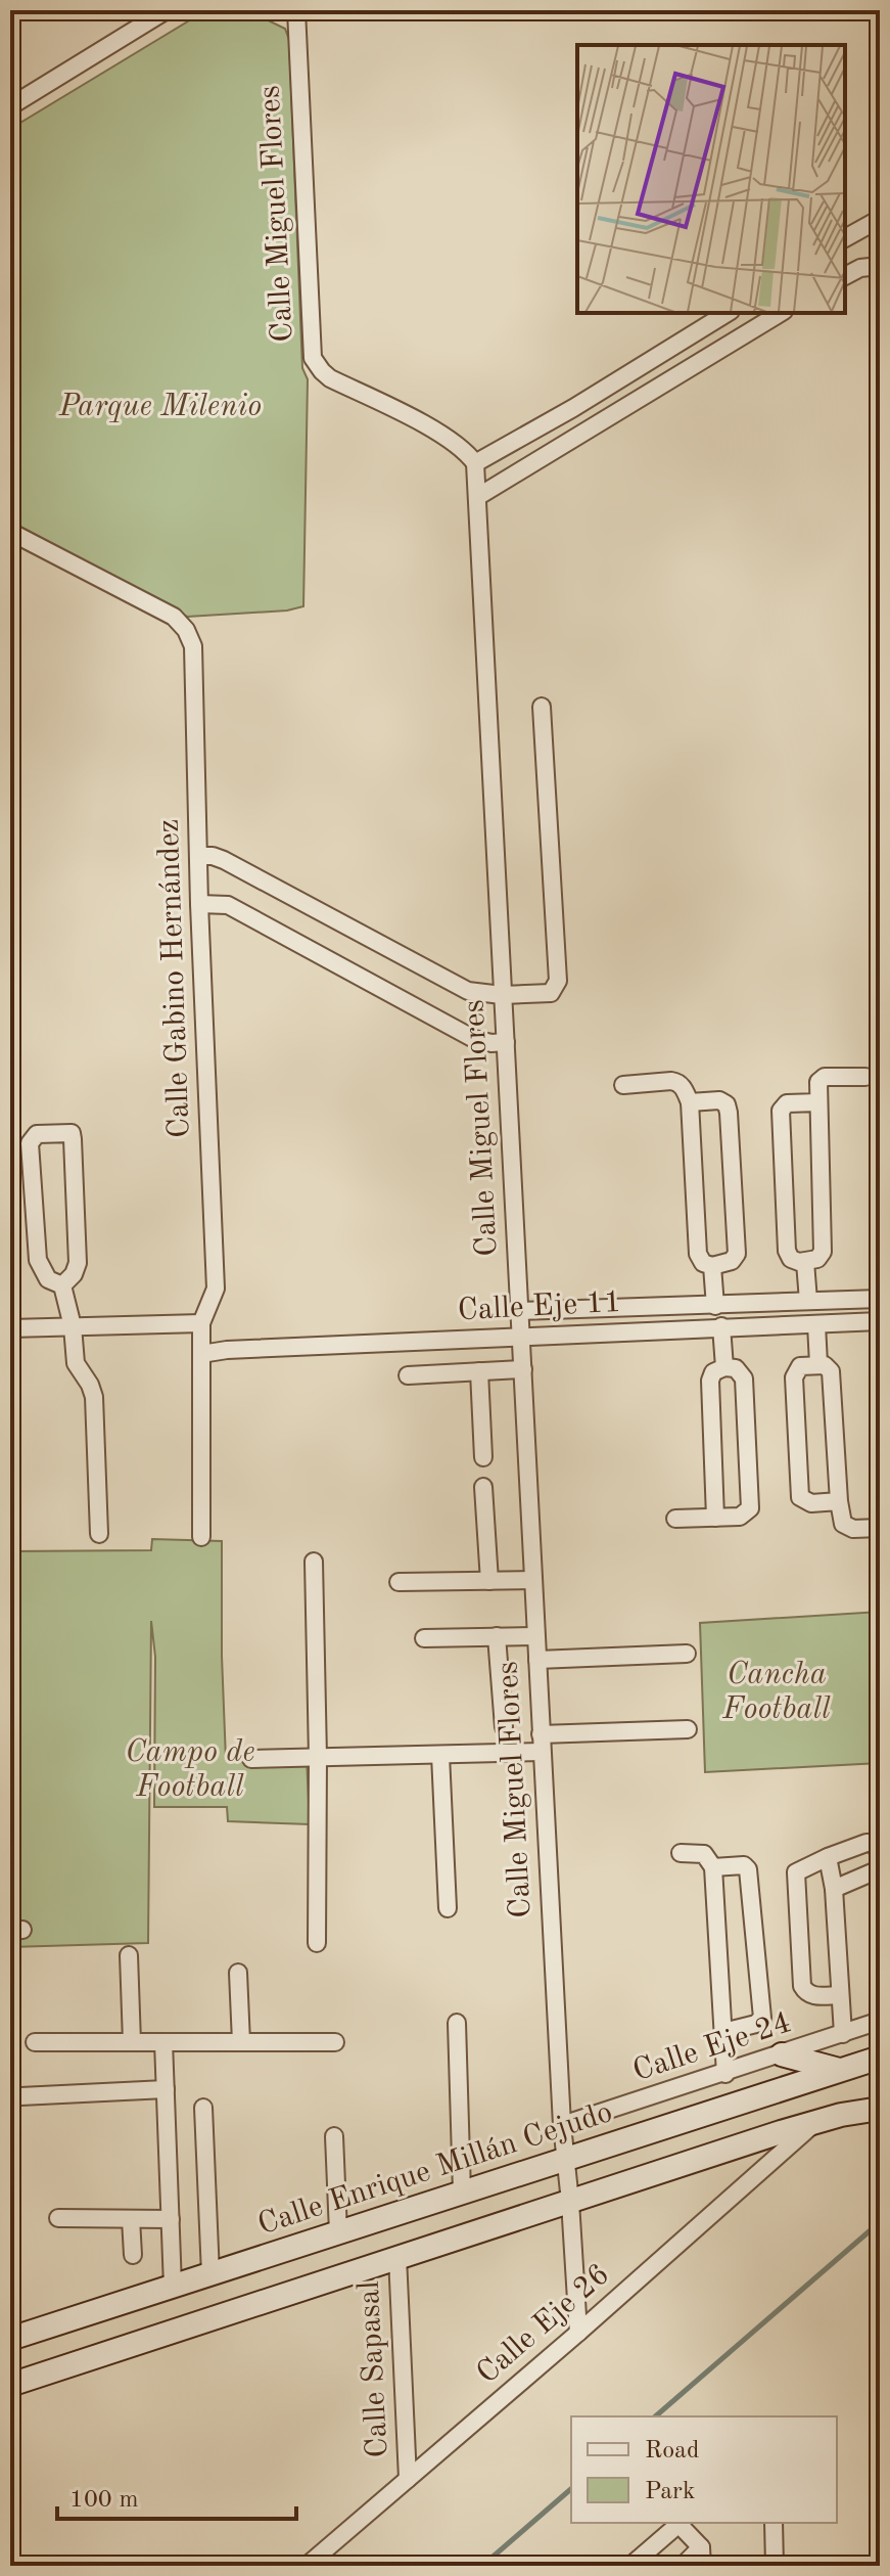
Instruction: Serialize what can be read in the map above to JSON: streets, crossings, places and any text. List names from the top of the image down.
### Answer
{
  "streets": {
    "main road": ["Calle Enrique Millán Cejudo"],
    "street": [
      "Calle Miguel Flores",
      "Calle Gabino Hernández",
      "Calle Eje 11",
      "Calle Eje 24",
      "Calle Eje 26",
      "Calle Sapasal"
    ]
  },
  "crossings": [
    ["Calle Miguel Flores", "Calle Eje 11"],
    ["Calle Miguel Flores", "Calle Eje 24"],
    ["Calle Miguel Flores", "Calle Enrique Millán Cejudo"],
    ["Calle Miguel Flores", "Calle Eje 26"],
    ["Calle Eje 26", "Calle Sapasal"]
  ],
  "parks": ["Parque Milenio", "Cancha Football", "Campo de Football"],
  "legend": ["Road", "Park"],
  "scale_bar": "100 m"
}
